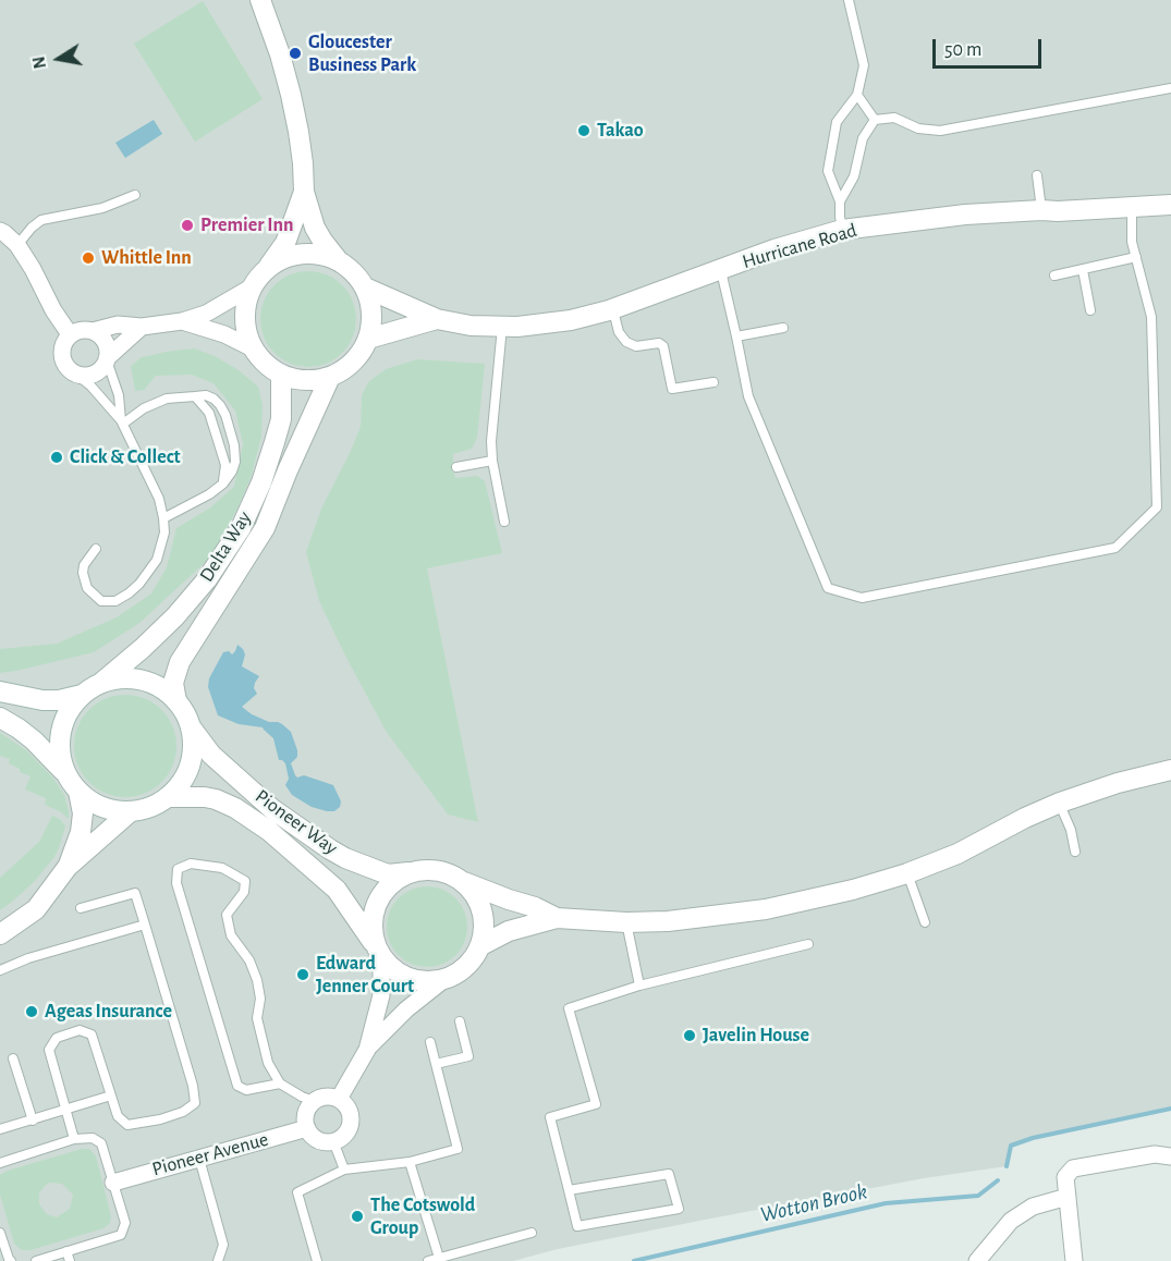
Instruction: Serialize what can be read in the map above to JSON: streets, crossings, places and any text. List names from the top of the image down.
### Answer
{
  "streets": {
    "street": [
      "Hurricane Road",
      "Delta Way",
      "Pioneer Way",
      "Pioneer Avenue"
    ]
  },
  "crossings": [
    ["Hurricane Road", "Delta Way"],
    ["Delta Way", "Pioneer Way"]
  ],
  "water": ["Wotton Brook"],
  "places": [
    "Gloucester Business Park",
    "Takao",
    "Premier Inn",
    "Whittle Inn",
    "Click & Collect",
    "Edward Jenner Court",
    "Ageas Insurance",
    "Javelin House",
    "The Cotswold Group"
  ],
  "scale_bar": "50 m",
  "north": "left"
}
